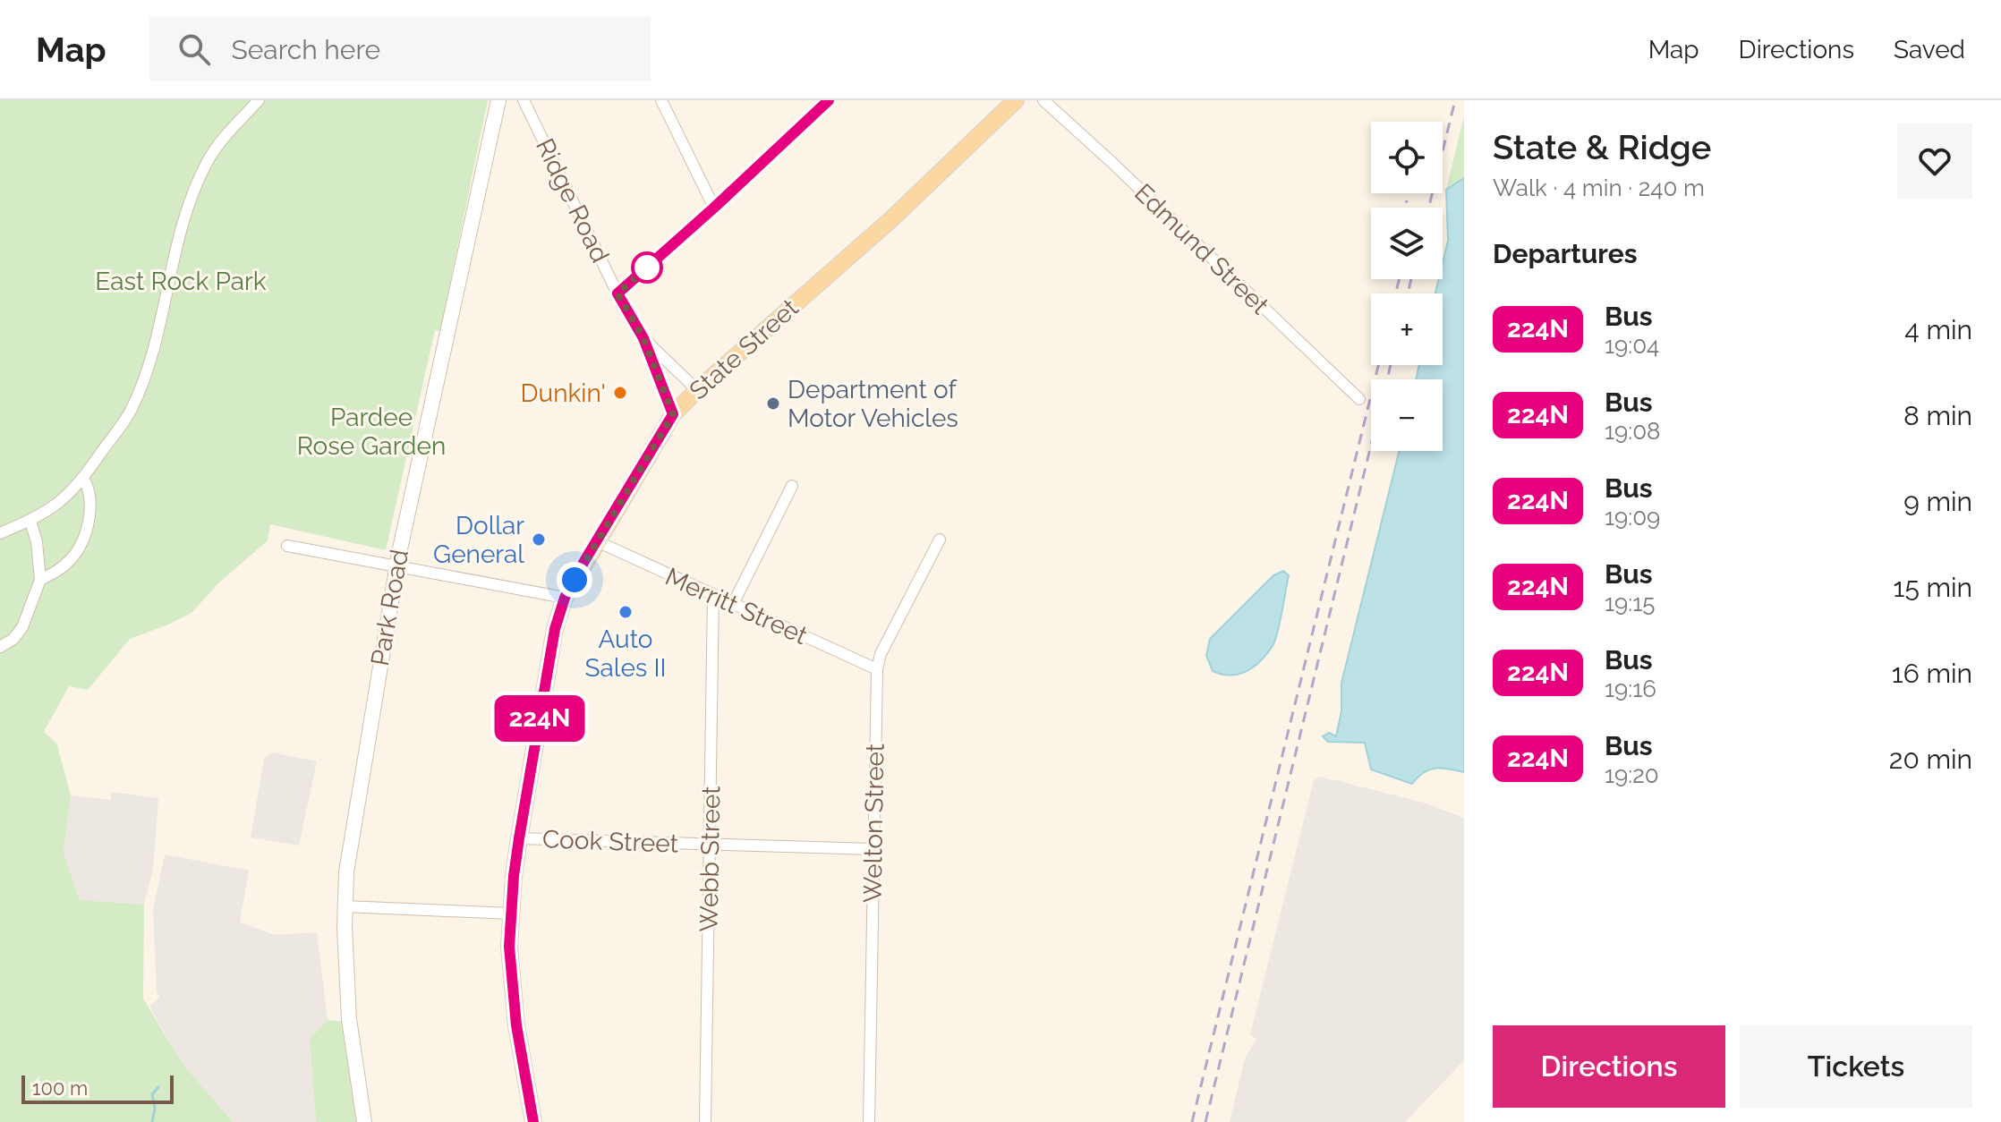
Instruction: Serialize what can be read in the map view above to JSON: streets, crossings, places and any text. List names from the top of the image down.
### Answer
{
  "streets": {
    "main road": ["State Street", "Park Road"],
    "street": [
      "Ridge Road",
      "Edmund Street",
      "Merritt Street",
      "Welton Street",
      "Cook Street",
      "Webb Street"
    ]
  },
  "crossings": [
    ["Ridge Road", "State Street"],
    ["State Street", "Merritt Street"],
    ["State Street", "Cook Street"],
    ["Merritt Street", "Welton Street"],
    ["Merritt Street", "Webb Street"],
    ["Welton Street", "Cook Street"],
    ["Cook Street", "Webb Street"]
  ],
  "parks": ["East Rock Park", "Pardee Rose Garden"],
  "places": [
    "Dunkin'",
    "Department of Motor Vehicles",
    "Dollar General",
    "Auto Sales II"
  ],
  "lines": ["bus line 224N"],
  "scale_bar": "100 m",
  "page": {
    "header": "Map",
    "search": "Search here",
    "nav": ["Map", "Directions", "Saved"],
    "on_map": "224N",
    "heading": [
      ["State & Ridge", "Walk · 4 min · 240 m"],
      "Departures"
    ],
    "map_buttons": ["+", "−"],
    "list": [
      {
        "mark": "224N",
        "name": "Bus",
        "note": "19:04",
        "value": "4 min"
      },
      {
        "mark": "224N",
        "name": "Bus",
        "note": "19:08",
        "value": "8 min"
      },
      {
        "mark": "224N",
        "name": "Bus",
        "note": "19:09",
        "value": "9 min"
      },
      {
        "mark": "224N",
        "name": "Bus",
        "note": "19:15",
        "value": "15 min"
      },
      {
        "mark": "224N",
        "name": "Bus",
        "note": "19:16",
        "value": "16 min"
      },
      {
        "mark": "224N",
        "name": "Bus",
        "note": "19:20",
        "value": "20 min"
      }
    ],
    "buttons": ["Directions", "Tickets"],
    "scale": "100 m"
  }
}
